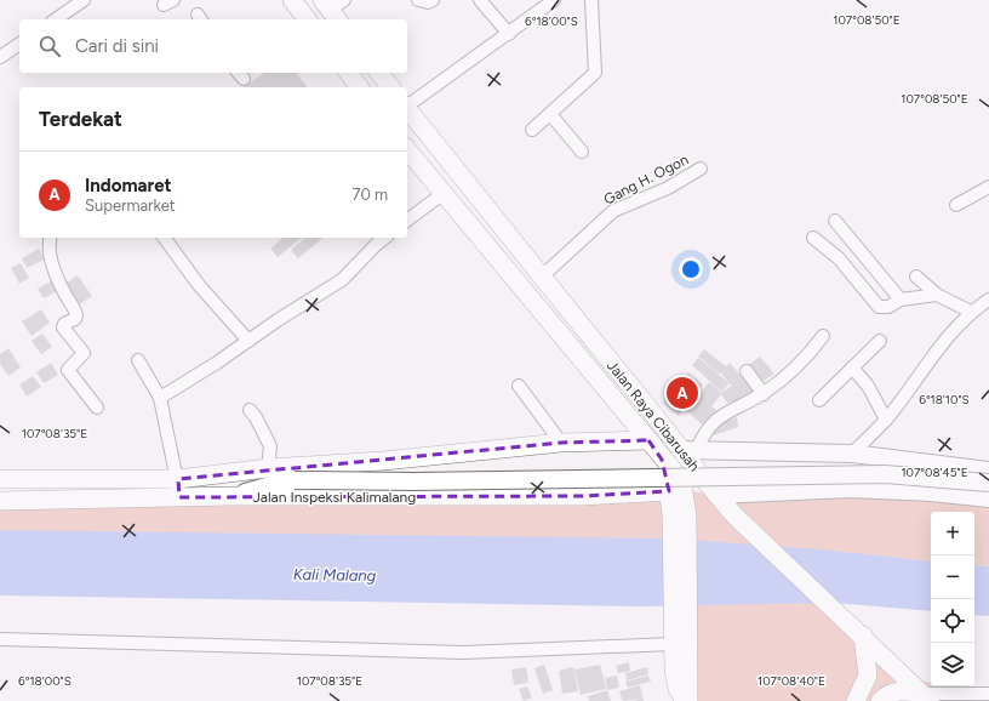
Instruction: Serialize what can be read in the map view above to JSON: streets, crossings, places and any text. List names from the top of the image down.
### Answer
{
  "streets": {
    "main road": ["Jalan Raya Cibarusah", "Jalan Inspeksi Kalimalang"],
    "street": ["Gang H. Ogon"]
  },
  "crossings": [
    ["Gang H. Ogon", "Jalan Raya Cibarusah"],
    ["Jalan Raya Cibarusah", "Jalan Inspeksi Kalimalang"]
  ],
  "water": ["Kali Malang"],
  "page": {
    "search": "Cari di sini",
    "heading": "Terdekat",
    "list": [
      {
        "mark": "A",
        "name": "Indomaret",
        "note": "Supermarket",
        "value": "70 m"
      }
    ],
    "pins": "A",
    "map_buttons": ["+", "−"]
  },
  "coordinates": [
    "107°08'50\"E",
    "6°18'00\"S",
    "6°18'10\"S",
    "107°08'35\"E",
    "107°08'45\"E",
    "107°08'40\"E"
  ]
}
